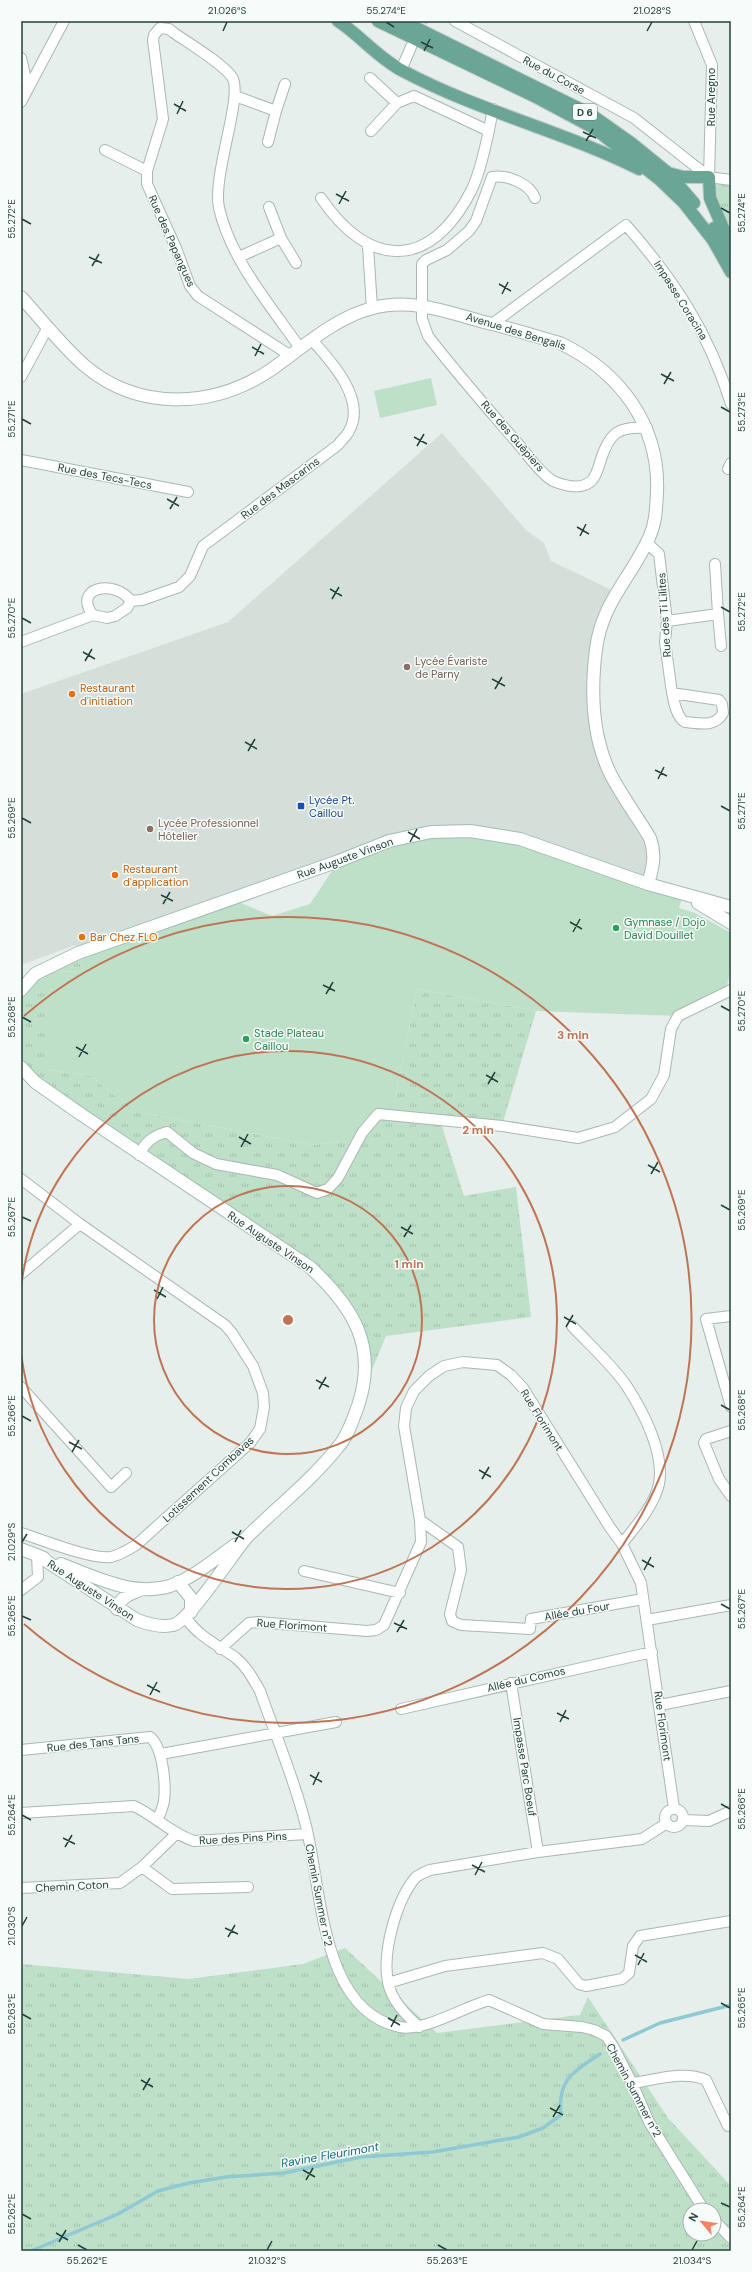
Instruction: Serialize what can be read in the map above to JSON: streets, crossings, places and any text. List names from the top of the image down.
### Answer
{
  "streets": {
    "main road": ["D 6", "Avenue des Bengalis", "Rue Auguste Vinson"],
    "street": [
      "Rue du Corse",
      "Rue Aregno",
      "Rue des Papangues",
      "Impasse Coracina",
      "Rue des Guêpiers",
      "Rue des Tecs-Tecs",
      "Rue des Mascarins",
      "Rue des Ti Lilites",
      "Rue Florimont",
      "Lotissement Combavas",
      "Allée du Four",
      "Allée du Comos",
      "Rue des Tans Tans",
      "Impasse Parc Boeuf",
      "Rue des Pins Pins",
      "Chemin Coton",
      "Chemin Summer n°2"
    ]
  },
  "crossings": [
    ["Rue du Corse", "Rue Aregno"],
    ["Rue des Papangues", "Avenue des Bengalis"],
    ["Impasse Coracina", "Avenue des Bengalis"],
    ["Avenue des Bengalis", "Rue des Guêpiers"],
    ["Avenue des Bengalis", "Rue des Mascarins"],
    ["Avenue des Bengalis", "Rue des Ti Lilites"],
    ["Avenue des Bengalis", "Rue Auguste Vinson"],
    ["Rue Auguste Vinson", "Chemin Summer n°2"],
    ["Rue Florimont", "Allée du Four"],
    ["Rue Florimont", "Allée du Comos"],
    ["Rue Florimont", "Chemin Summer n°2"],
    ["Allée du Comos", "Impasse Parc Boeuf"],
    ["Rue des Pins Pins", "Chemin Coton"],
    ["Rue des Pins Pins", "Chemin Summer n°2"]
  ],
  "water": ["Ravine Fleurimont"],
  "places": {
    "other": [
      "Lycée Évariste de Parny",
      "Restaurant d'initiation",
      "Lycée Professionnel Hôtelier",
      "Restaurant d'application",
      "Gymnase / Dojo David Douillet",
      "Bar Chez FLO",
      "Stade Plateau Caillou"
    ],
    "transit": ["Lycée Pt. Caillou"]
  },
  "north": "top left",
  "coordinates": [
    "21.026°S",
    "55.274°E",
    "21.028°S",
    "55.272°E",
    "55.273°E",
    "55.271°E",
    "55.270°E",
    "55.269°E",
    "55.268°E",
    "55.267°E",
    "55.266°E",
    "21.029°S",
    "55.265°E",
    "55.264°E",
    "21.030°S",
    "55.263°E",
    "55.262°E",
    "21.032°S",
    "21.034°S"
  ],
  "rings": ["3 min", "2 min", "1 min"]
}
